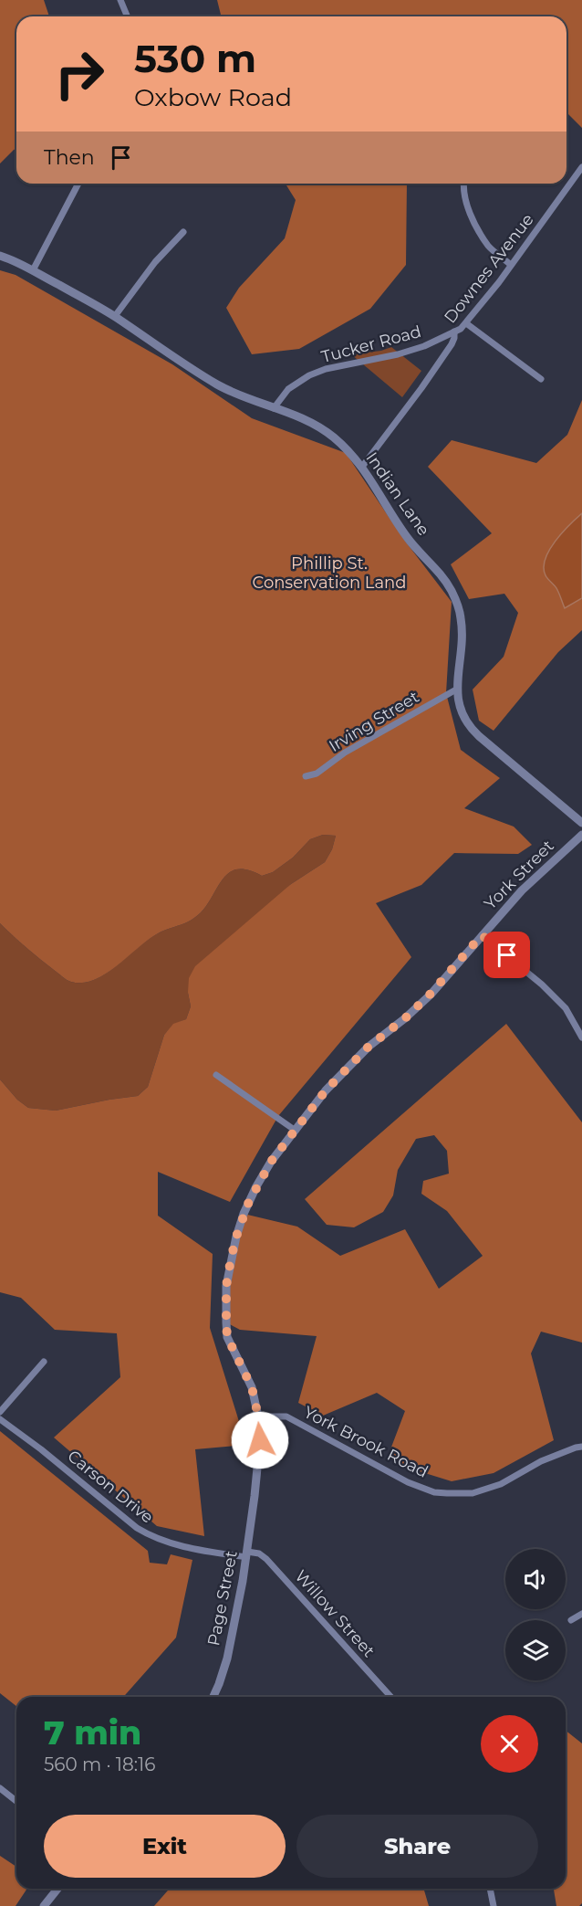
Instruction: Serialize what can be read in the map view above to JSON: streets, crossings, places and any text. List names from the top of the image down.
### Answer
{
  "streets": {
    "street": [
      "Downes Avenue",
      "Tucker Road",
      "Indian Lane",
      "Irving Street",
      "York Street",
      "York Brook Road",
      "Carson Drive",
      "Page Street",
      "Willow Street"
    ]
  },
  "crossings": [
    ["Downes Avenue", "Tucker Road"],
    ["Downes Avenue", "Indian Lane"],
    ["Tucker Road", "Indian Lane"],
    ["Indian Lane", "Irving Street"],
    ["York Street", "York Brook Road"],
    ["York Street", "Page Street"],
    ["Carson Drive", "Page Street"],
    ["Carson Drive", "Willow Street"],
    ["Page Street", "Willow Street"]
  ],
  "parks": ["Phillip St. Conservation Land"],
  "page": {
    "turn": ["530 m", "Oxbow Road"],
    "then": "Then",
    "heading": ["7 min", "560 m · 18:16"],
    "buttons": ["Exit", "Share"]
  }
}
